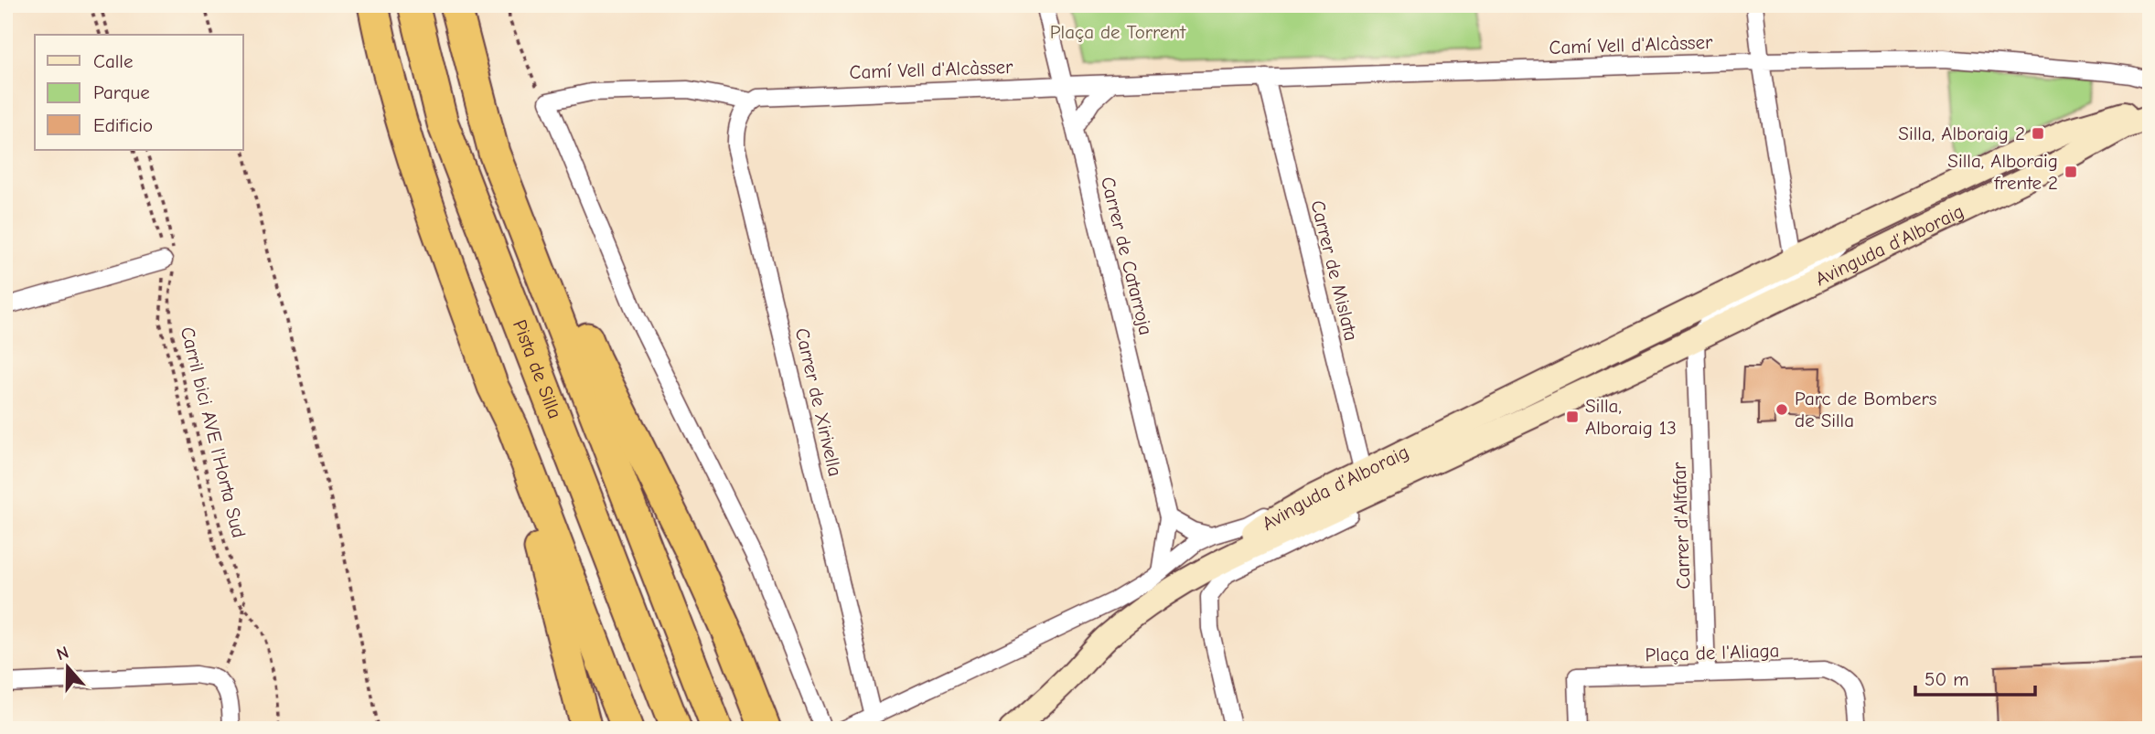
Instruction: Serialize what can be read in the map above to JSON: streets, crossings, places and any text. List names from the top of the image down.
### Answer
{
  "streets": {
    "highway": ["Pista de Silla"],
    "street": [
      "Camí Vell d'Alcàsser",
      "Avinguda d’Alboraig",
      "Carrer de Catarroja",
      "Carrer de Mislata",
      "Carrer de Xirivella",
      "Carrer d'Alfafar",
      "Plaça de l'Aliaga"
    ],
    "path": ["Carril bici AVE l'Horta Sud"]
  },
  "crossings": [
    ["Camí Vell d'Alcàsser", "Carrer de Catarroja"],
    ["Camí Vell d'Alcàsser", "Carrer de Mislata"],
    ["Camí Vell d'Alcàsser", "Carrer de Xirivella"],
    ["Avinguda d’Alboraig", "Carrer de Mislata"],
    ["Avinguda d’Alboraig", "Carrer d'Alfafar"],
    ["Carrer d'Alfafar", "Plaça de l'Aliaga"]
  ],
  "parks": ["Plaça de Torrent"],
  "places": {
    "transit": ["Silla, Alboraig 2", "Silla, Alboraig frente 2", "Silla, Alboraig 13"],
    "other": ["Parc de Bombers de Silla"]
  },
  "legend": ["Calle", "Parque", "Edificio"],
  "scale_bar": "50 m",
  "north": "top"
}
